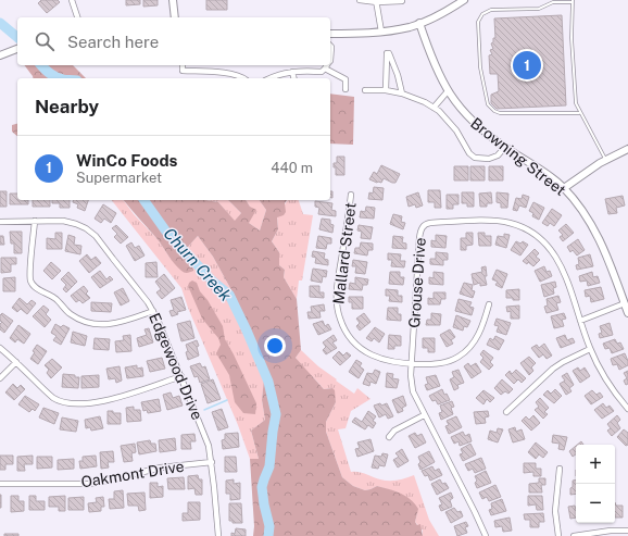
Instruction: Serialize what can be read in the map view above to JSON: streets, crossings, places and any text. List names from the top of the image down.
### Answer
{
  "streets": {
    "street": [
      "Browning Street",
      "Mallard Street",
      "Grouse Drive",
      "Edgewood Drive",
      "Oakmont Drive"
    ]
  },
  "crossings": [
    ["Mallard Street", "Grouse Drive"],
    ["Edgewood Drive", "Oakmont Drive"]
  ],
  "water": ["Churn Creek"],
  "page": {
    "search": "Search here",
    "pins": "1",
    "heading": "Nearby",
    "list": [
      {
        "mark": "1",
        "name": "WinCo Foods",
        "note": "Supermarket",
        "value": "440 m"
      }
    ],
    "map_buttons": ["+", "−"]
  }
}
